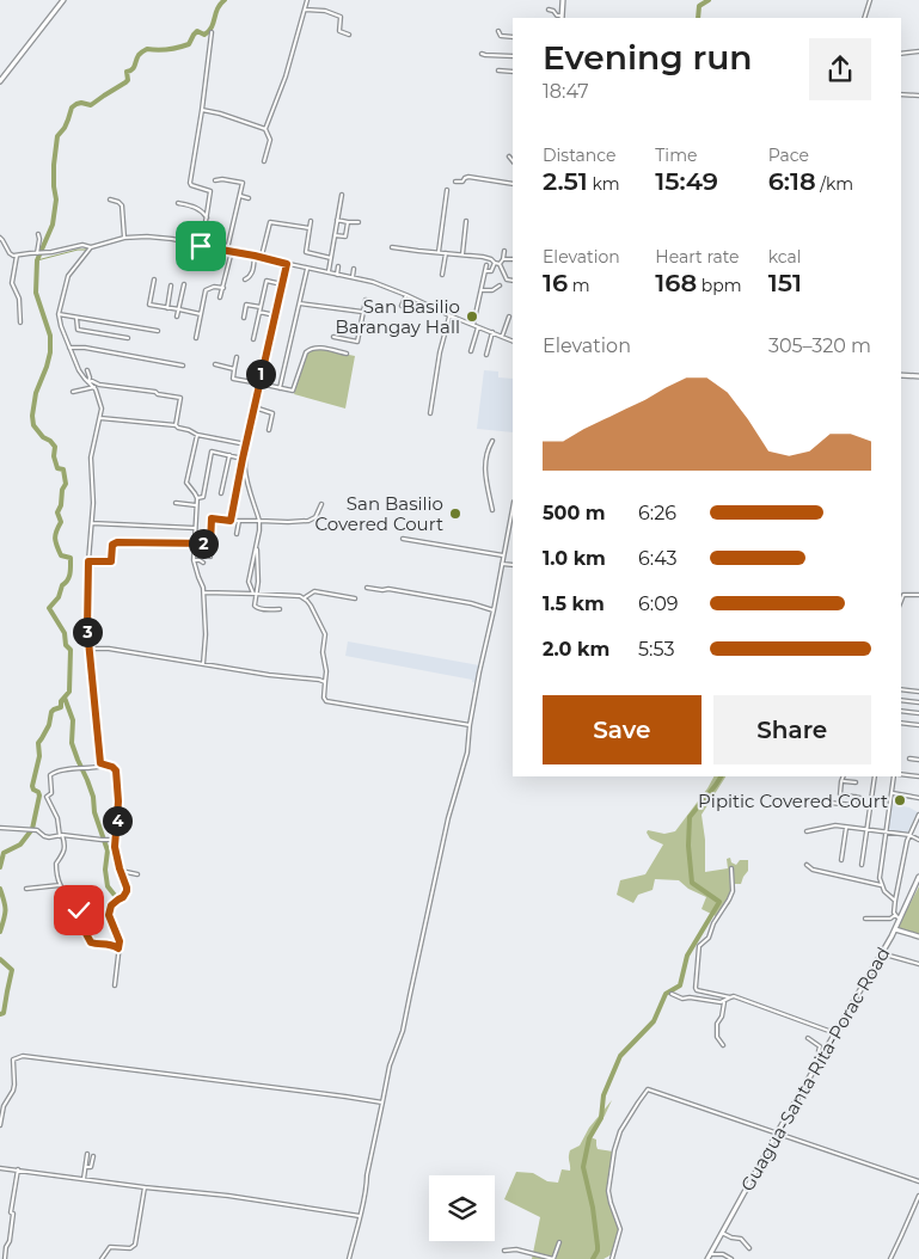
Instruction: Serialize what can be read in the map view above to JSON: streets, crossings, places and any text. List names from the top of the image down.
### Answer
{
  "streets": {
    "main road": ["Guagua-Santa Rita-Porac Road"]
  },
  "places": ["San Basilio Barangay Hall", "San Basilio Covered Court", "Pipitic Covered Court"],
  "page": {
    "heading": ["Evening run", "18:47"],
    "stats": [
      ["Distance", "2.51 km"],
      ["Time", "15:49"],
      ["Pace", "6:18 /km"],
      ["Elevation", "16 m"],
      ["Heart rate", "168 bpm"],
      ["kcal", "151"]
    ],
    "chart": ["Elevation", "305–320 m"],
    "pins": [
      "1",
      "2",
      "3",
      "4"
    ],
    "list": [
      {
        "name": "500 m",
        "note": "6:26"
      },
      {
        "name": "1.0 km",
        "note": "6:43"
      },
      {
        "name": "1.5 km",
        "note": "6:09"
      },
      {
        "name": "2.0 km",
        "note": "5:53"
      }
    ],
    "buttons": ["Save", "Share"]
  }
}
